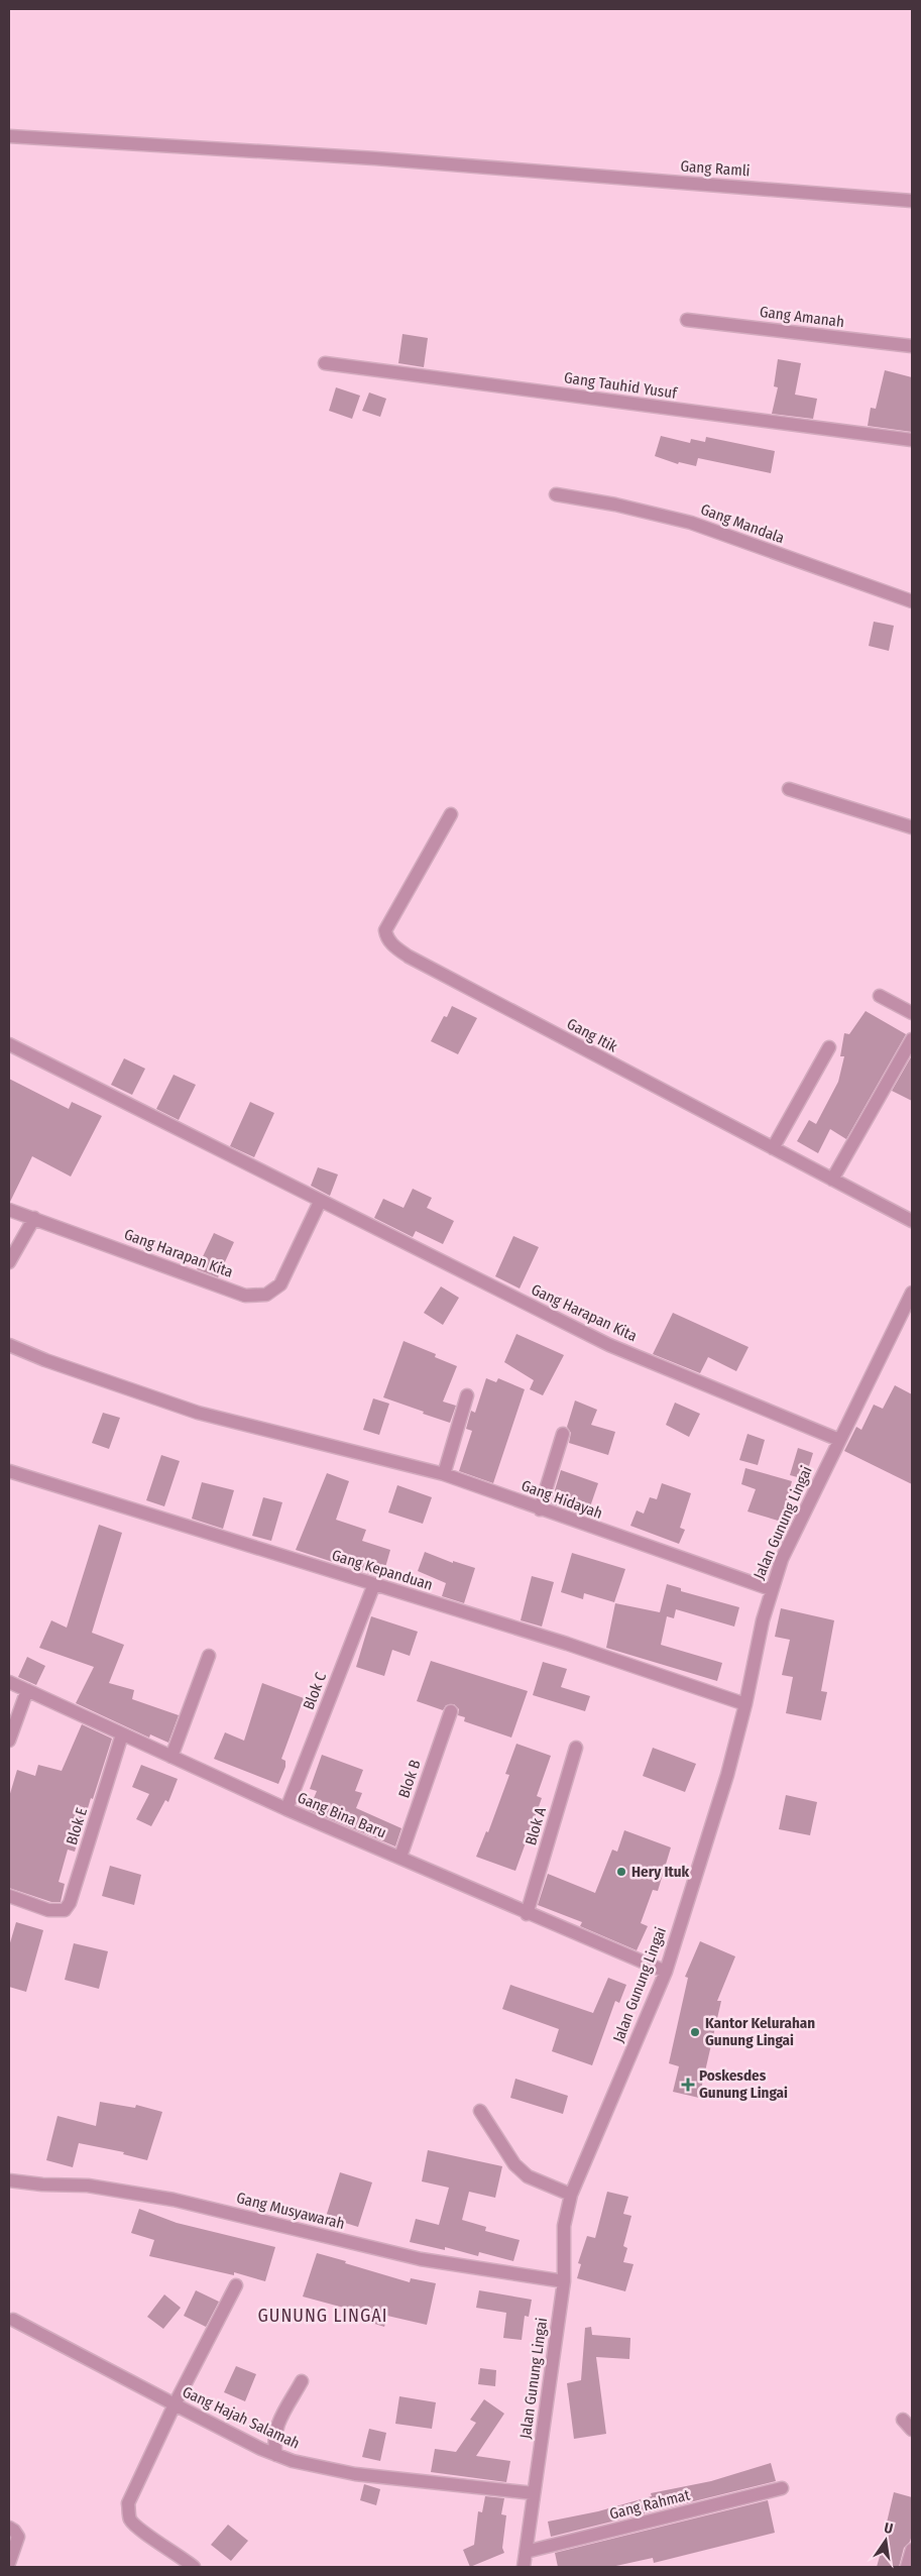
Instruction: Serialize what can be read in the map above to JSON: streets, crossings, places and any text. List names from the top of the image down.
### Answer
{
  "streets": {
    "street": [
      "Gang Ramli",
      "Gang Amanah",
      "Gang Tauhid Yusuf",
      "Gang Mandala",
      "Gang Itik",
      "Gang Harapan Kita",
      "Gang Hidayah",
      "Jalan Gunung Lingai",
      "Gang Kepanduan",
      "Blok C",
      "Blok B",
      "Gang Bina Baru",
      "Blok E",
      "Blok A",
      "Gang Musyawarah",
      "Gang Hajah Salamah",
      "Gang Rahmat"
    ]
  },
  "crossings": [
    ["Gang Harapan Kita", "Jalan Gunung Lingai"],
    ["Gang Hidayah", "Jalan Gunung Lingai"],
    ["Jalan Gunung Lingai", "Gang Kepanduan"],
    ["Jalan Gunung Lingai", "Gang Bina Baru"],
    ["Jalan Gunung Lingai", "Gang Musyawarah"],
    ["Jalan Gunung Lingai", "Gang Hajah Salamah"],
    ["Jalan Gunung Lingai", "Gang Rahmat"],
    ["Gang Kepanduan", "Blok C"],
    ["Blok C", "Gang Bina Baru"],
    ["Blok B", "Gang Bina Baru"],
    ["Gang Bina Baru", "Blok E"],
    ["Gang Bina Baru", "Blok A"]
  ],
  "districts": ["GUNUNG LINGAI"],
  "places": {
    "other": ["Hery Ituk", "Kantor Kelurahan Gunung Lingai"],
    "health": ["Poskesdes Gunung Lingai"]
  },
  "north": "top"
}
